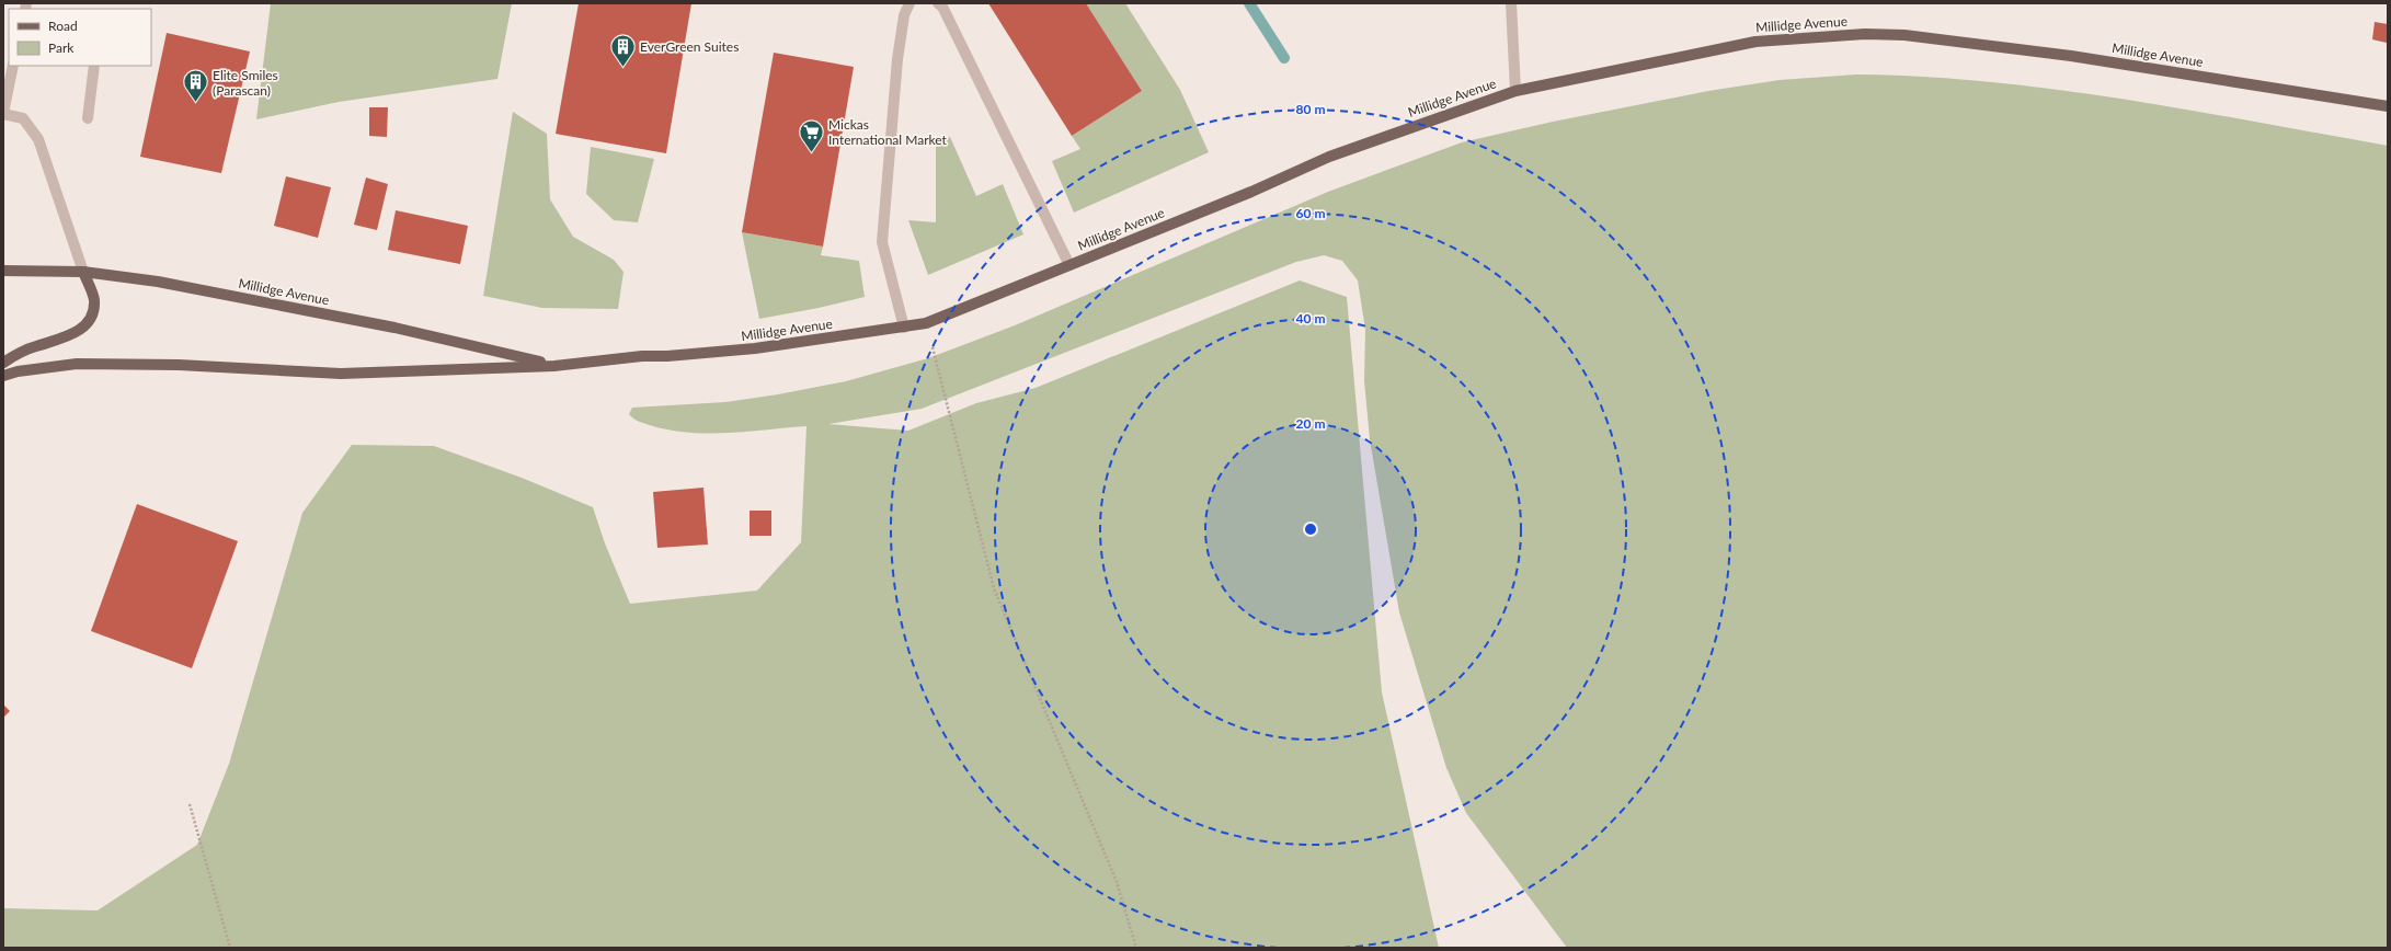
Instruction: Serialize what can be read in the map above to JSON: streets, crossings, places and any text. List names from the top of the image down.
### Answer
{
  "streets": {
    "main road": ["Millidge Avenue"]
  },
  "places": {
    "building": ["EverGreen Suites", "Elite Smiles (Parascan)"],
    "supermarket": ["Mickas International Market"]
  },
  "legend": ["Road", "Park"],
  "rings": [
    "80 m",
    "60 m",
    "40 m",
    "20 m"
  ]
}
